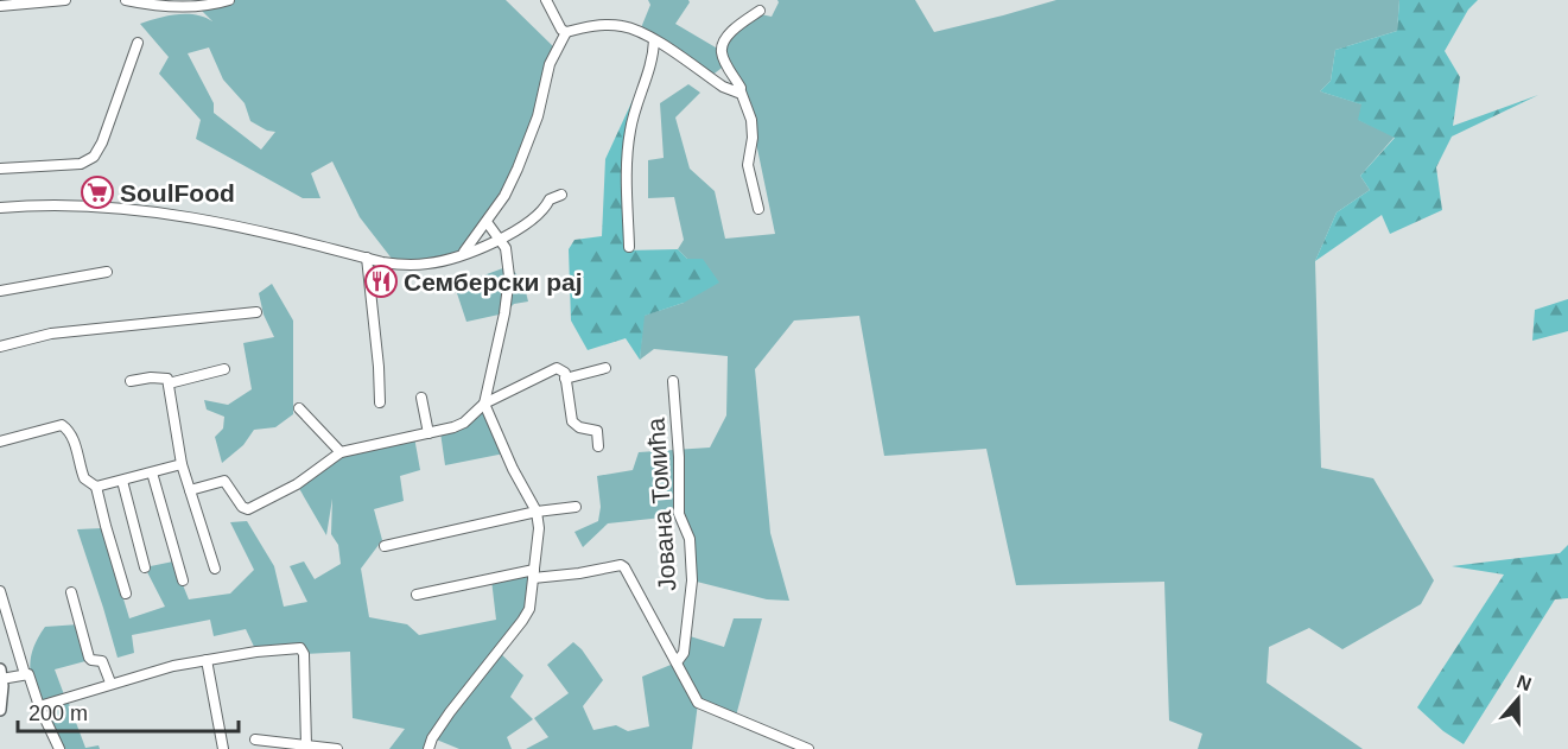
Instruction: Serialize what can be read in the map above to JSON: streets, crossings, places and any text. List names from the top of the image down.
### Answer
{
  "streets": {
    "street": ["Јована Томића"]
  },
  "places": {
    "supermarket": ["SoulFood"],
    "restaurant": ["Семберски рај"]
  },
  "scale_bar": "200 m",
  "north": "top"
}
